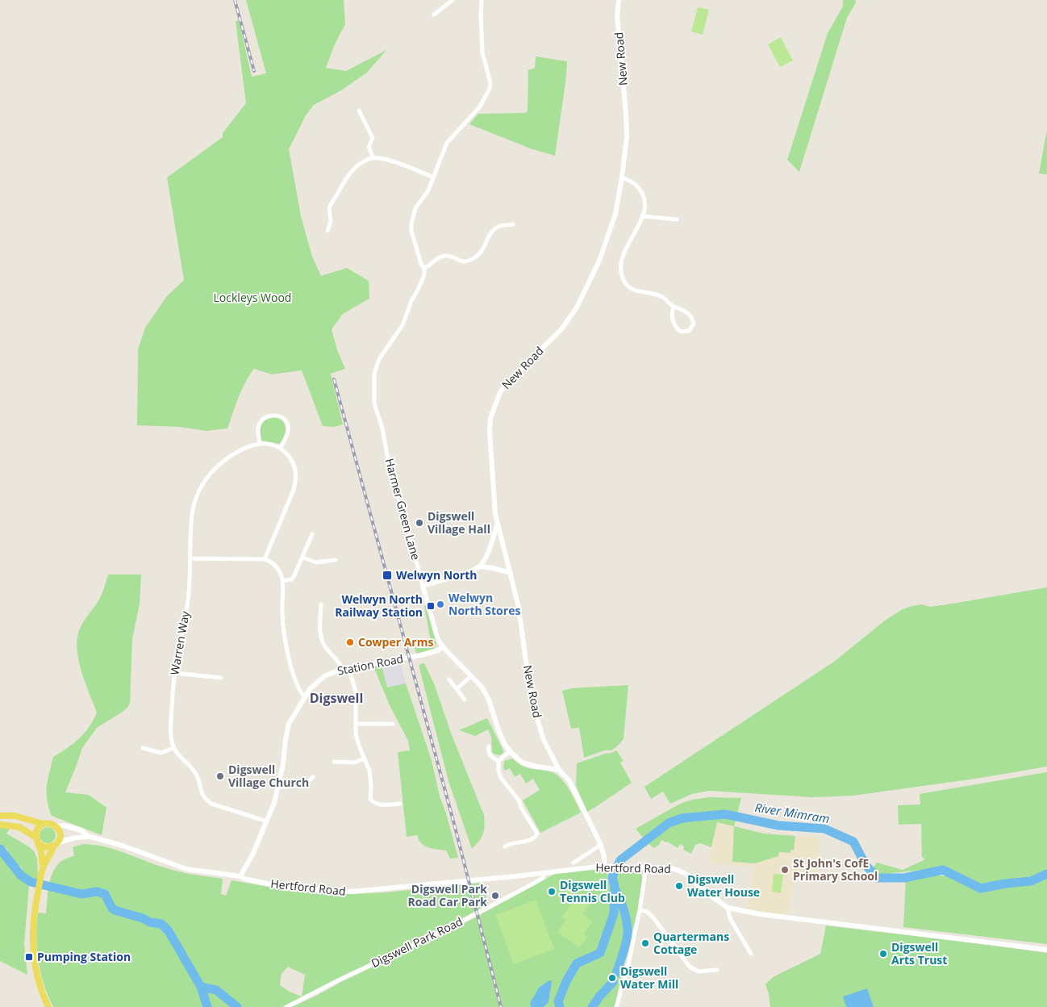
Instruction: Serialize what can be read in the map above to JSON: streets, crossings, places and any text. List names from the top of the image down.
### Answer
{
  "streets": {
    "street": [
      "New Road",
      "Harmer Green Lane",
      "Warren Way",
      "Station Road",
      "Hertford Road",
      "Digswell Park Road"
    ]
  },
  "crossings": [
    ["New Road", "Harmer Green Lane"],
    ["Harmer Green Lane", "Station Road"],
    ["Station Road", "Hertford Road"],
    ["Hertford Road", "Digswell Park Road"]
  ],
  "districts": ["Digswell"],
  "water": ["River Mimram"],
  "parks": ["Lockleys Wood"],
  "places": {
    "other": [
      "Digswell Village Hall",
      "Welwyn North Stores",
      "Cowper Arms",
      "Digswell Village Church",
      "St John's CofE Primary School",
      "Digswell Water House",
      "Digswell Tennis Club",
      "Digswell Park Road Car Park",
      "Quartermans Cottage",
      "Digswell Arts Trust",
      "Digswell Water Mill"
    ],
    "transit": ["Welwyn North", "Welwyn North Railway Station", "Pumping Station"]
  }
}
